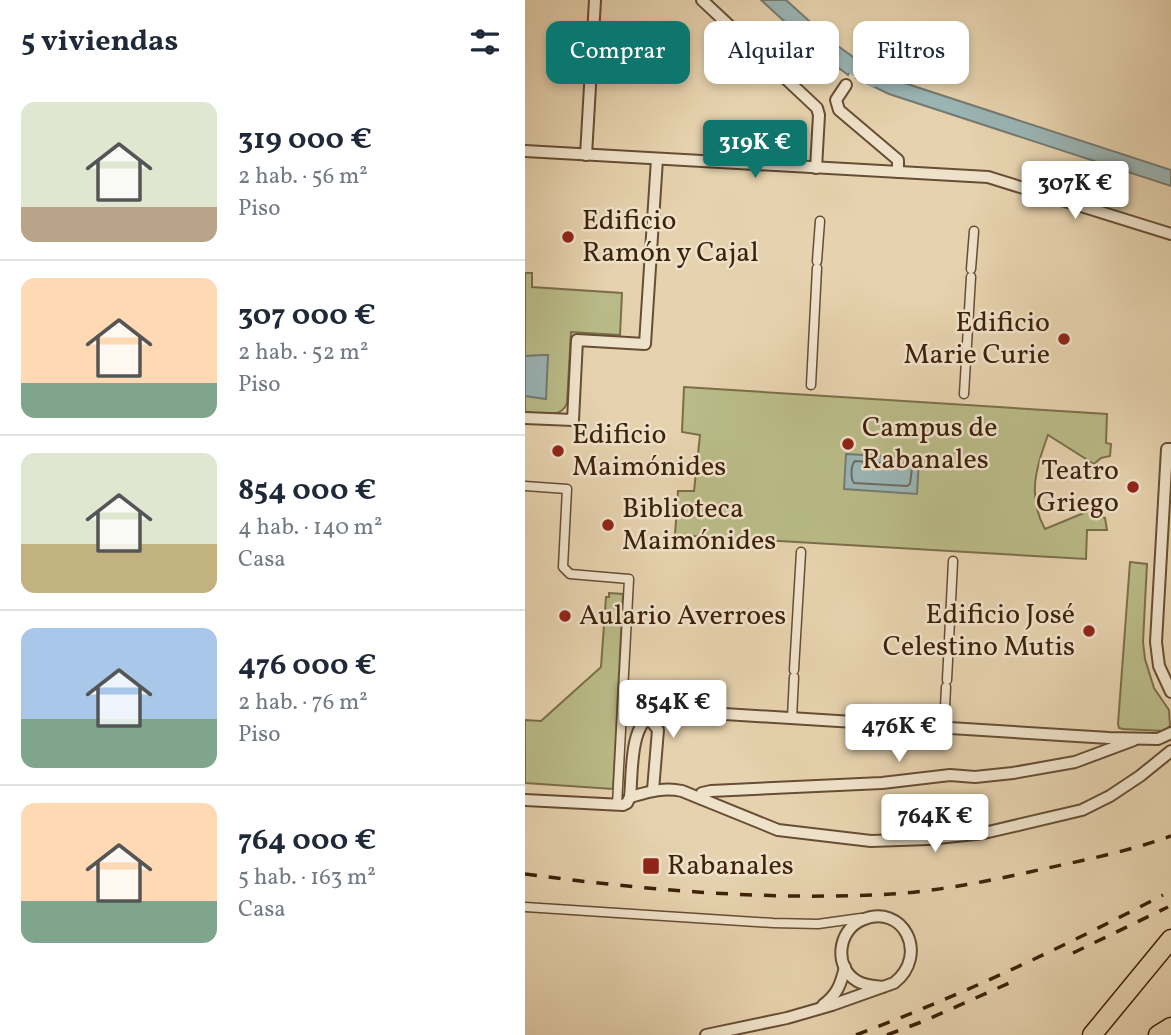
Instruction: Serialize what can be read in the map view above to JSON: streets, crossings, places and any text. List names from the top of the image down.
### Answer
{
  "places": {
    "other": [
      "Edificio Ramón y Cajal",
      "Edificio Marie Curie",
      "Campus de Rabanales",
      "Edificio Maimónides",
      "Teatro Griego",
      "Biblioteca Maimónides",
      "Aulario Averroes",
      "Edificio José Celestino Mutis"
    ],
    "transit": ["Rabanales"]
  },
  "page": {
    "heading": "5 viviendas",
    "chip": ["Comprar", "Alquilar", "Filtros"],
    "list": [
      {
        "name": "319 000 €",
        "note": "2 hab. · 56 m² · Piso"
      },
      {
        "name": "307 000 €",
        "note": "2 hab. · 52 m² · Piso"
      },
      {
        "name": "854 000 €",
        "note": "4 hab. · 140 m² · Casa"
      },
      {
        "name": "476 000 €",
        "note": "2 hab. · 76 m² · Piso"
      },
      {
        "name": "764 000 €",
        "note": "5 hab. · 163 m² · Casa"
      }
    ],
    "price": [
      "319K €",
      "307K €",
      "854K €",
      "476K €",
      "764K €"
    ]
  }
}
